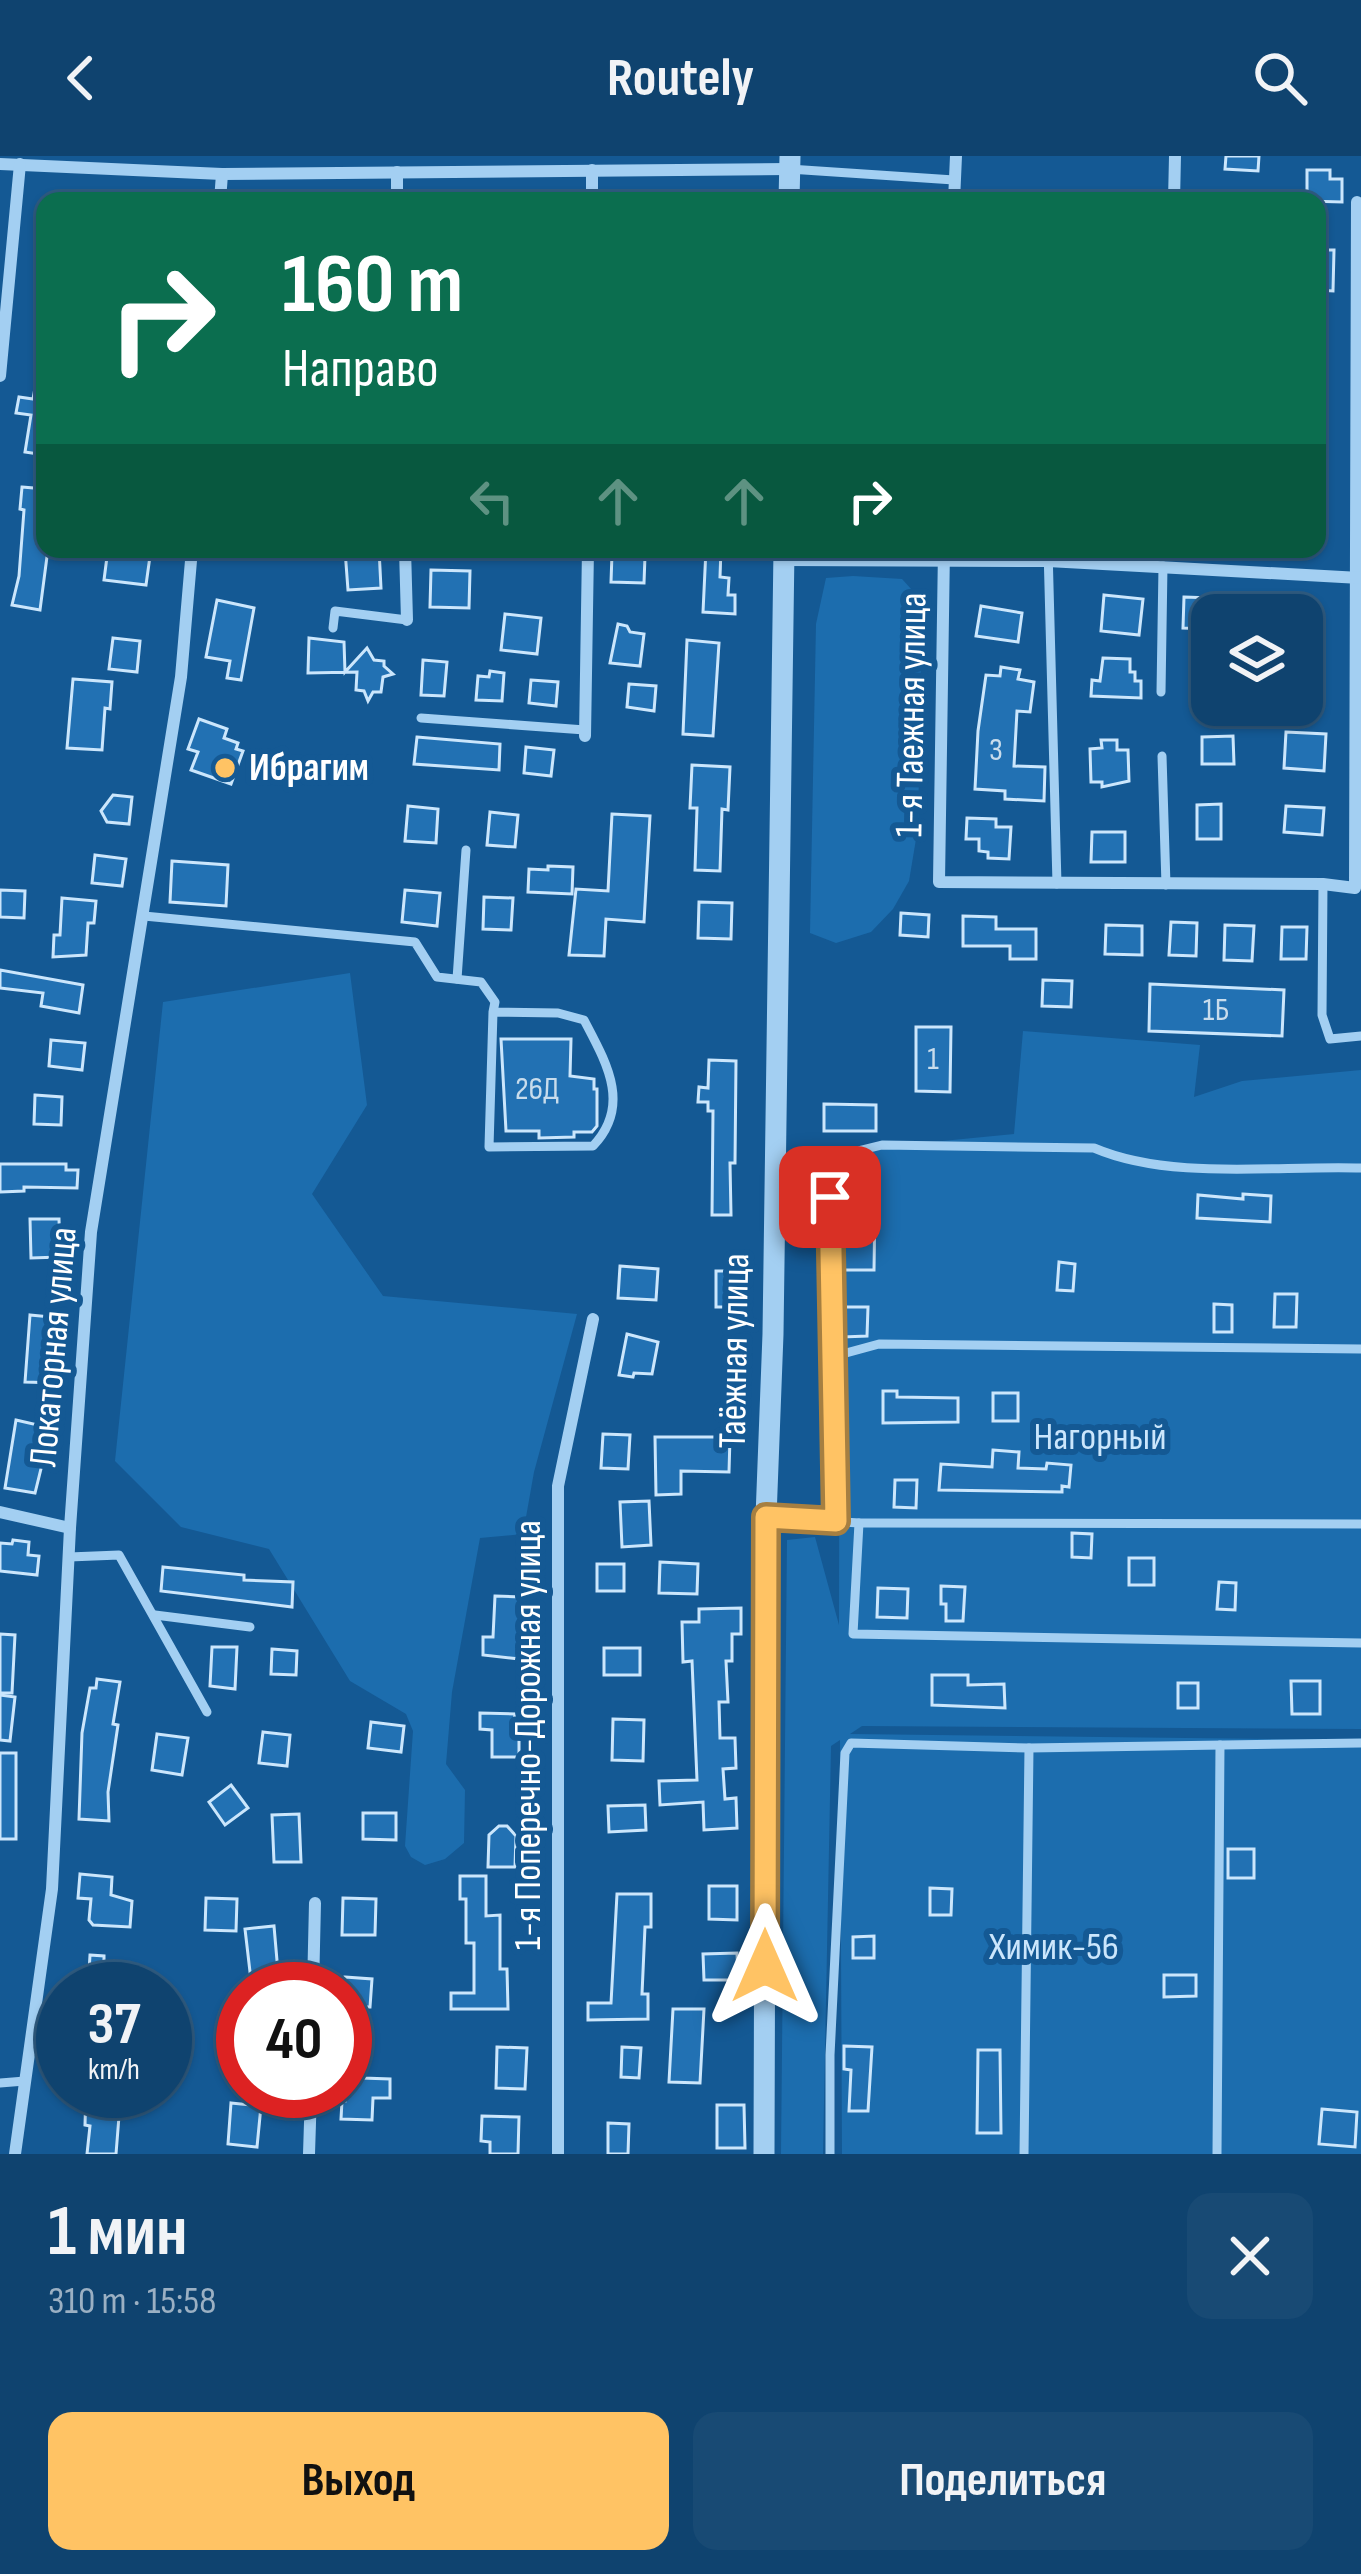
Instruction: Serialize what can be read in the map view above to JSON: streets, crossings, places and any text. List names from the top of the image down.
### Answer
{
  "streets": {
    "street": [
      "1-я Таежная улица",
      "Локаторная улица",
      "Таёжная улица",
      "1-я Поперечно-Дорожная улица"
    ]
  },
  "parks": ["Нагорный", "Химик-56"],
  "places": ["Ибрагим"],
  "house_numbers": [
    "3",
    "1Б",
    "1",
    "26Д"
  ],
  "page": {
    "header": "Routely",
    "turn": ["160 m", "Направо"],
    "speed": "37 km/h",
    "limit": "40",
    "heading": ["1 мин", "310 m · 15:58"],
    "buttons": ["Выход", "Поделиться"]
  }
}
